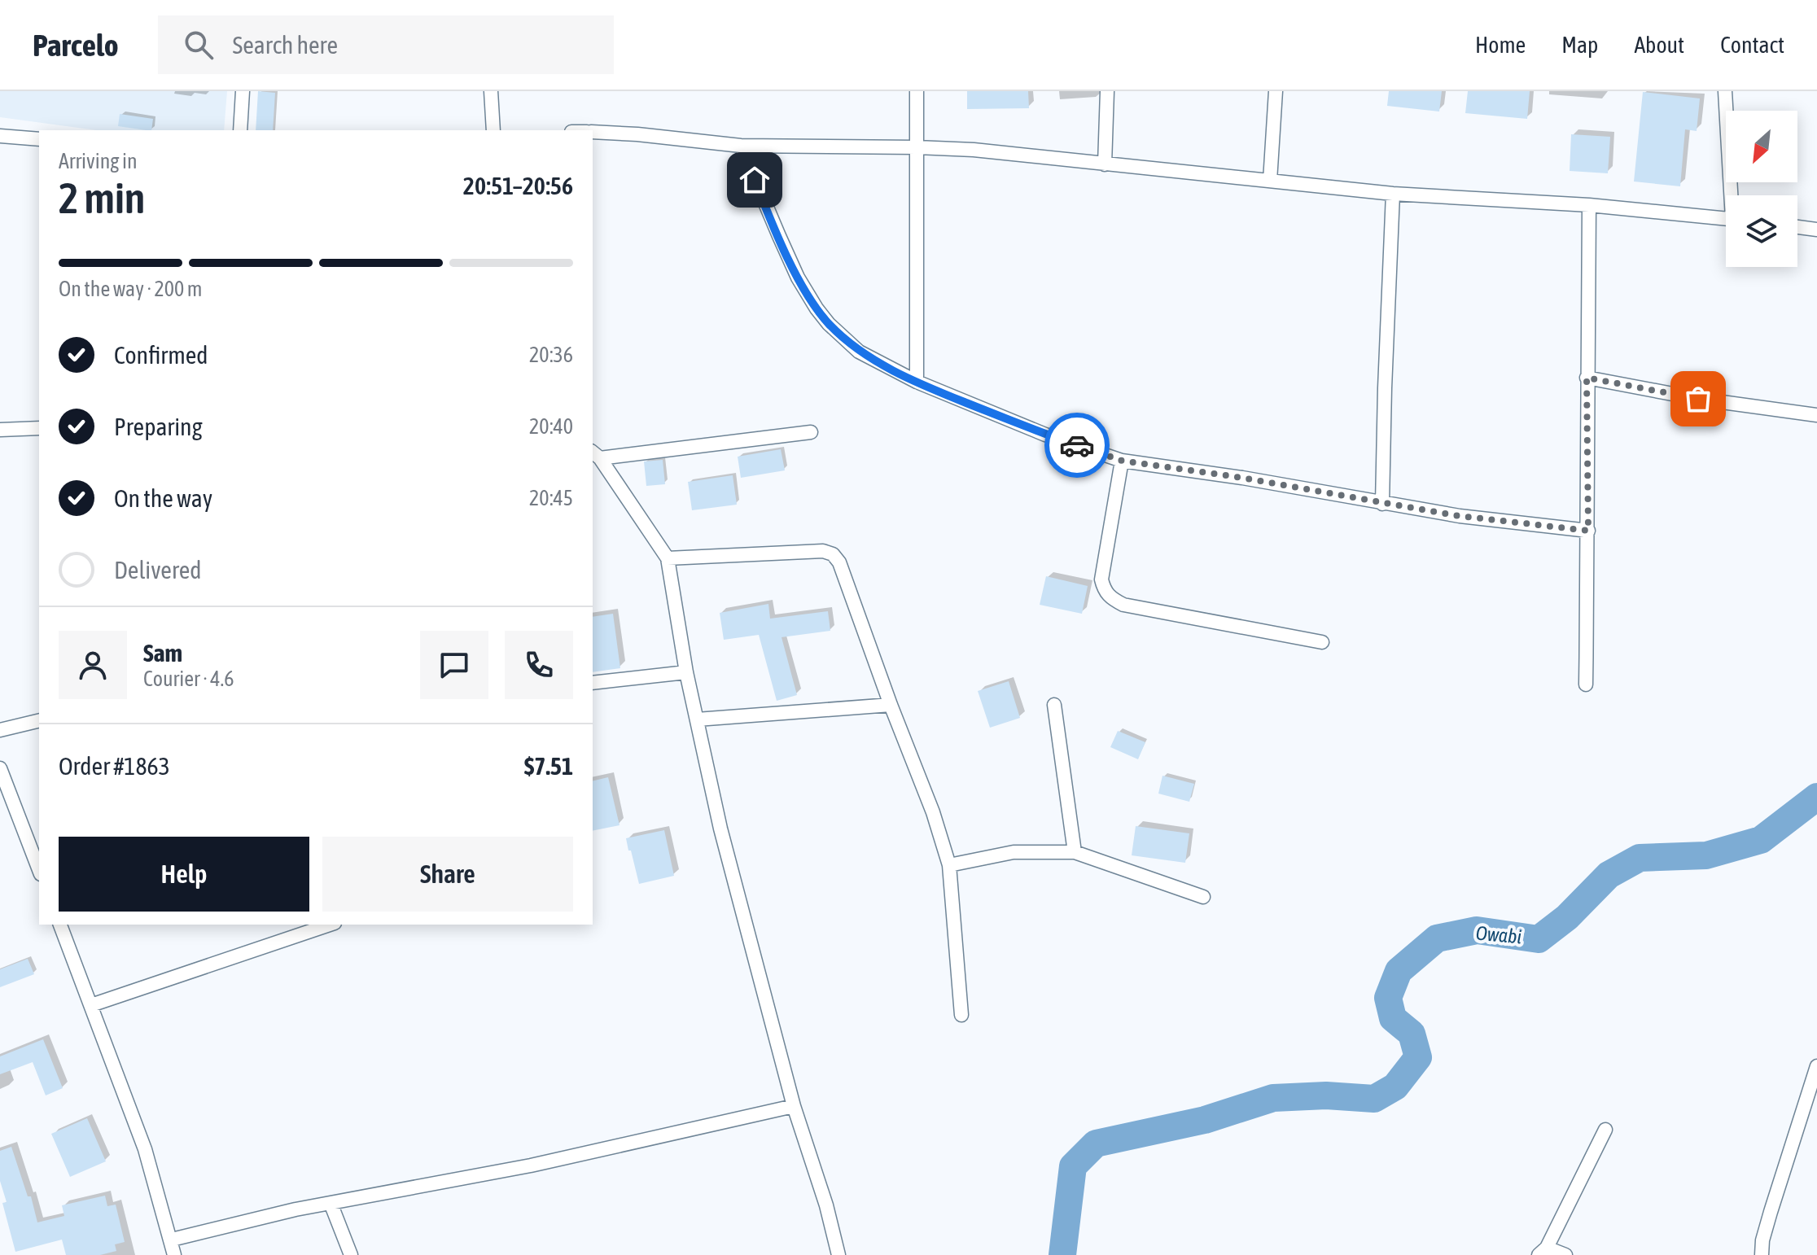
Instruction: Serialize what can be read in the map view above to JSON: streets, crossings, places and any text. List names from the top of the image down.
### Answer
{
  "water": ["Owabi"],
  "north": "bottom left",
  "page": {
    "header": "Parcelo",
    "search": "Search here",
    "nav": [
      "Home",
      "Map",
      "About",
      "Contact"
    ],
    "heading": ["2 min", "Arriving in", "20:51–20:56"],
    "panel": [
      "Sam",
      "Courier · 4.6",
      "Order #1863",
      "$7.51"
    ],
    "bar": "On the way · 200 m",
    "list": [
      ["Confirmed", "20:36"],
      ["Preparing", "20:40"],
      ["On the way", "20:45"],
      "Delivered"
    ],
    "buttons": ["Help", "Share"]
  }
}
